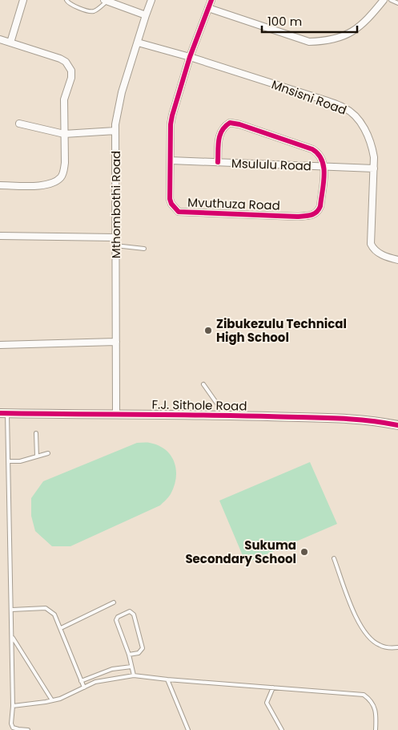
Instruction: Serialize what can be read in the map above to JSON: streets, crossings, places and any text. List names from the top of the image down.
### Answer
{
  "streets": {
    "street": [
      "Mnsisni Road",
      "Msululu Road",
      "Mvuthuza Road",
      "Mthombothi Road",
      "F.J. Sithole Road"
    ]
  },
  "crossings": [
    ["Mnsisni Road", "Msululu Road"],
    ["Mnsisni Road", "Mvuthuza Road"],
    ["Mnsisni Road", "Mthombothi Road"],
    ["Msululu Road", "Mvuthuza Road"],
    ["Mthombothi Road", "F.J. Sithole Road"]
  ],
  "places": ["Zibukezulu Technical High School", "Sukuma Secondary School"],
  "scale_bar": "100 m"
}
